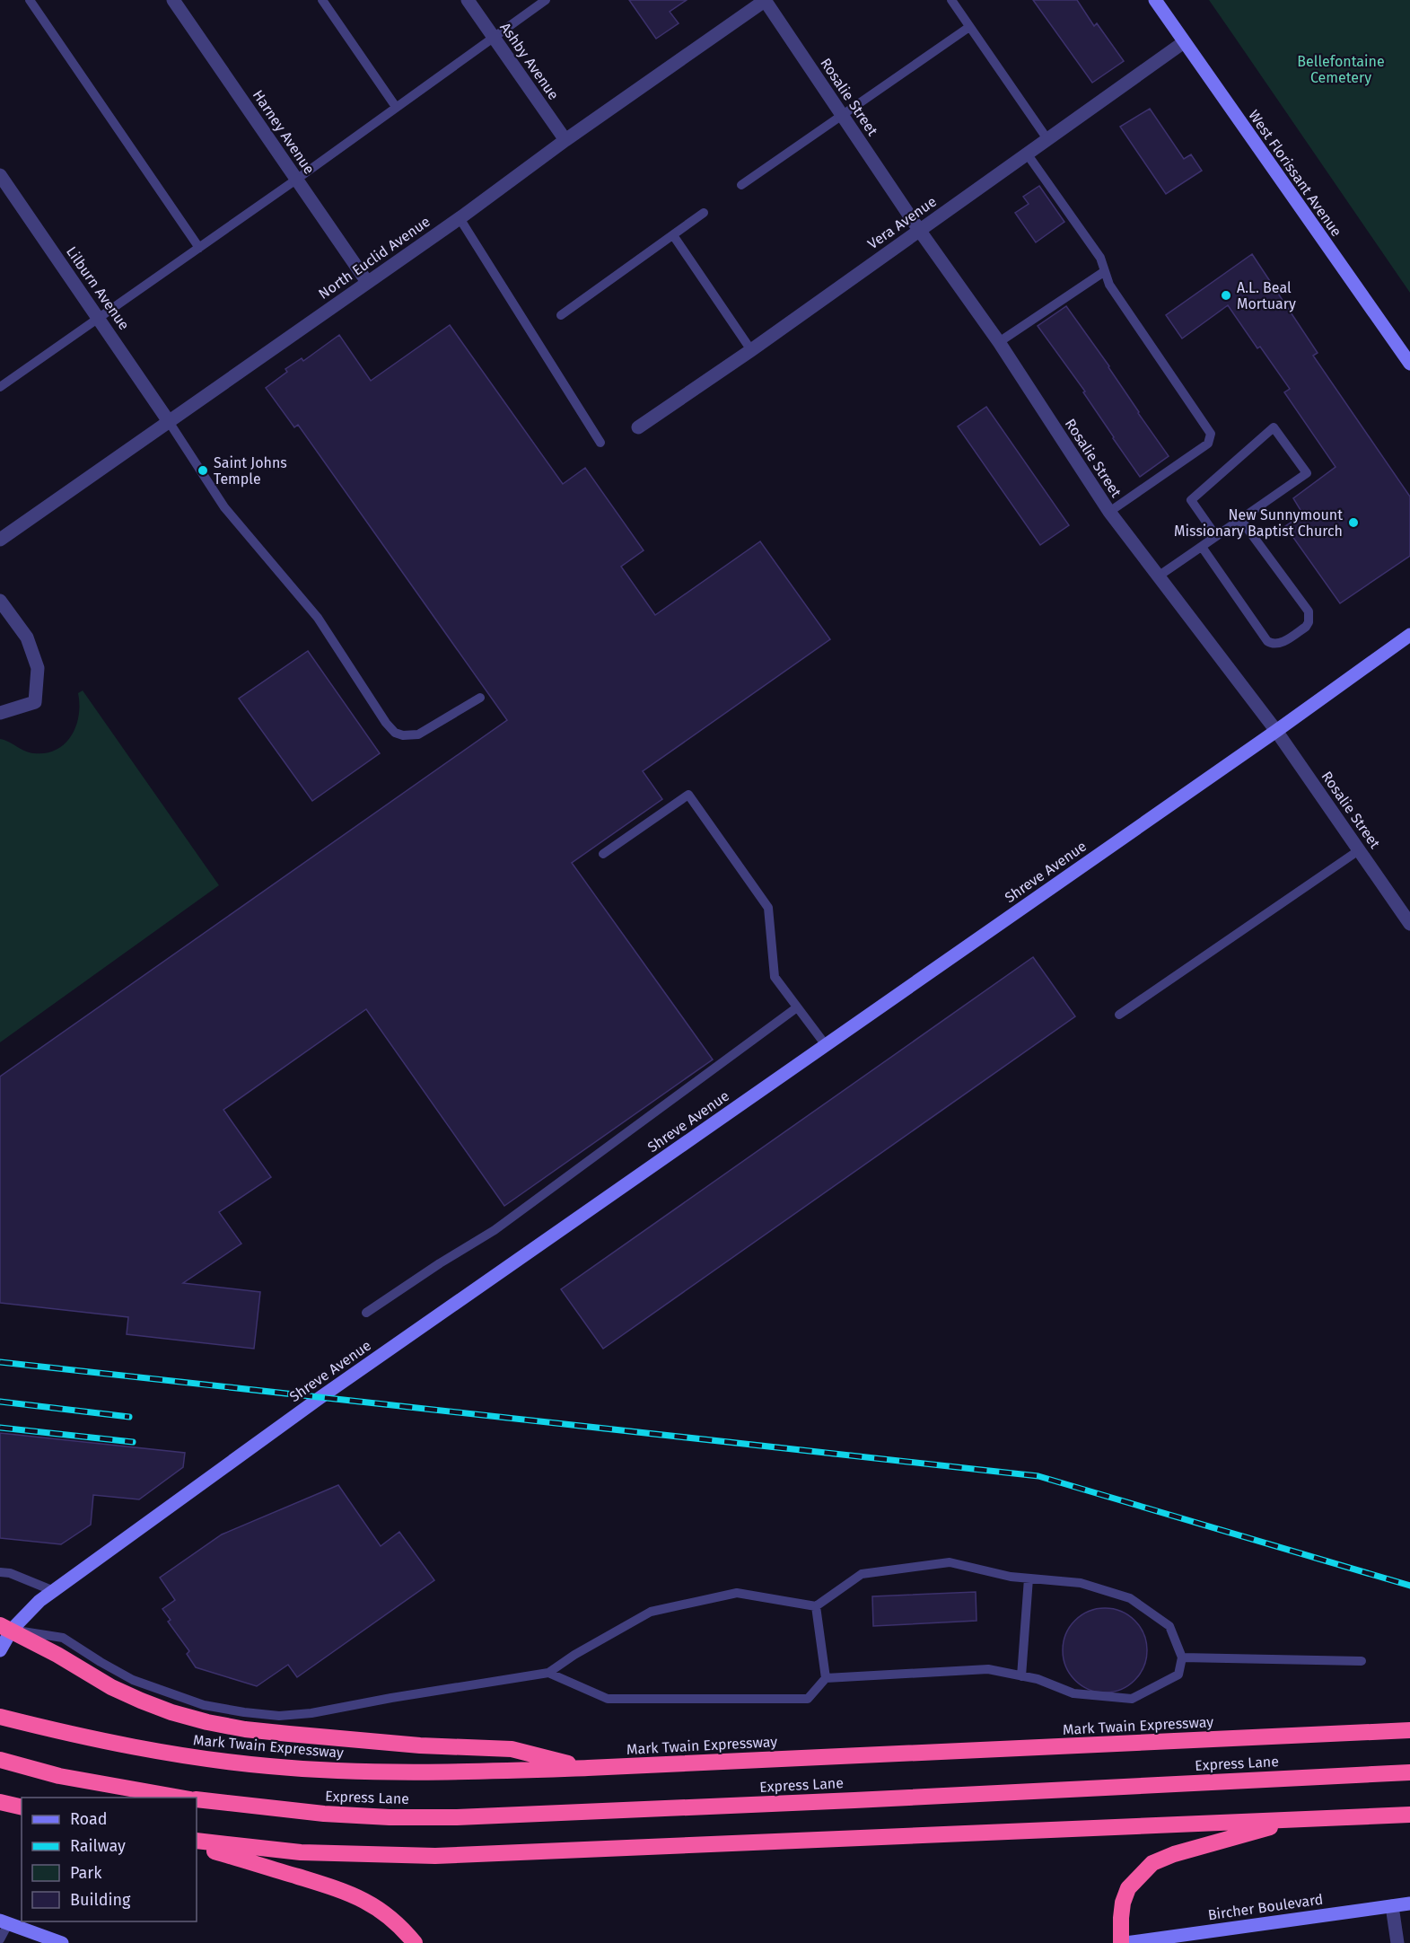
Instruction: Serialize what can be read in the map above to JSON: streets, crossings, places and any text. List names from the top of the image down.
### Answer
{
  "streets": {
    "highway": ["Mark Twain Expressway", "Express Lane"],
    "street": [
      "Ashby Avenue",
      "Rosalie Street",
      "Harney Avenue",
      "West Florissant Avenue",
      "Vera Avenue",
      "North Euclid Avenue",
      "Lilburn Avenue",
      "Shreve Avenue",
      "Bircher Boulevard"
    ]
  },
  "crossings": [
    ["Ashby Avenue", "North Euclid Avenue"],
    ["Rosalie Street", "Vera Avenue"],
    ["Rosalie Street", "North Euclid Avenue"],
    ["Rosalie Street", "Shreve Avenue"],
    ["Harney Avenue", "North Euclid Avenue"],
    ["West Florissant Avenue", "Vera Avenue"],
    ["North Euclid Avenue", "Lilburn Avenue"]
  ],
  "parks": ["Bellefontaine Cemetery"],
  "places": ["A.L. Beal Mortuary", "Saint Johns Temple", "New Sunnymount Missionary Baptist Church"],
  "legend": [
    "Road",
    "Railway",
    "Park",
    "Building"
  ]
}
